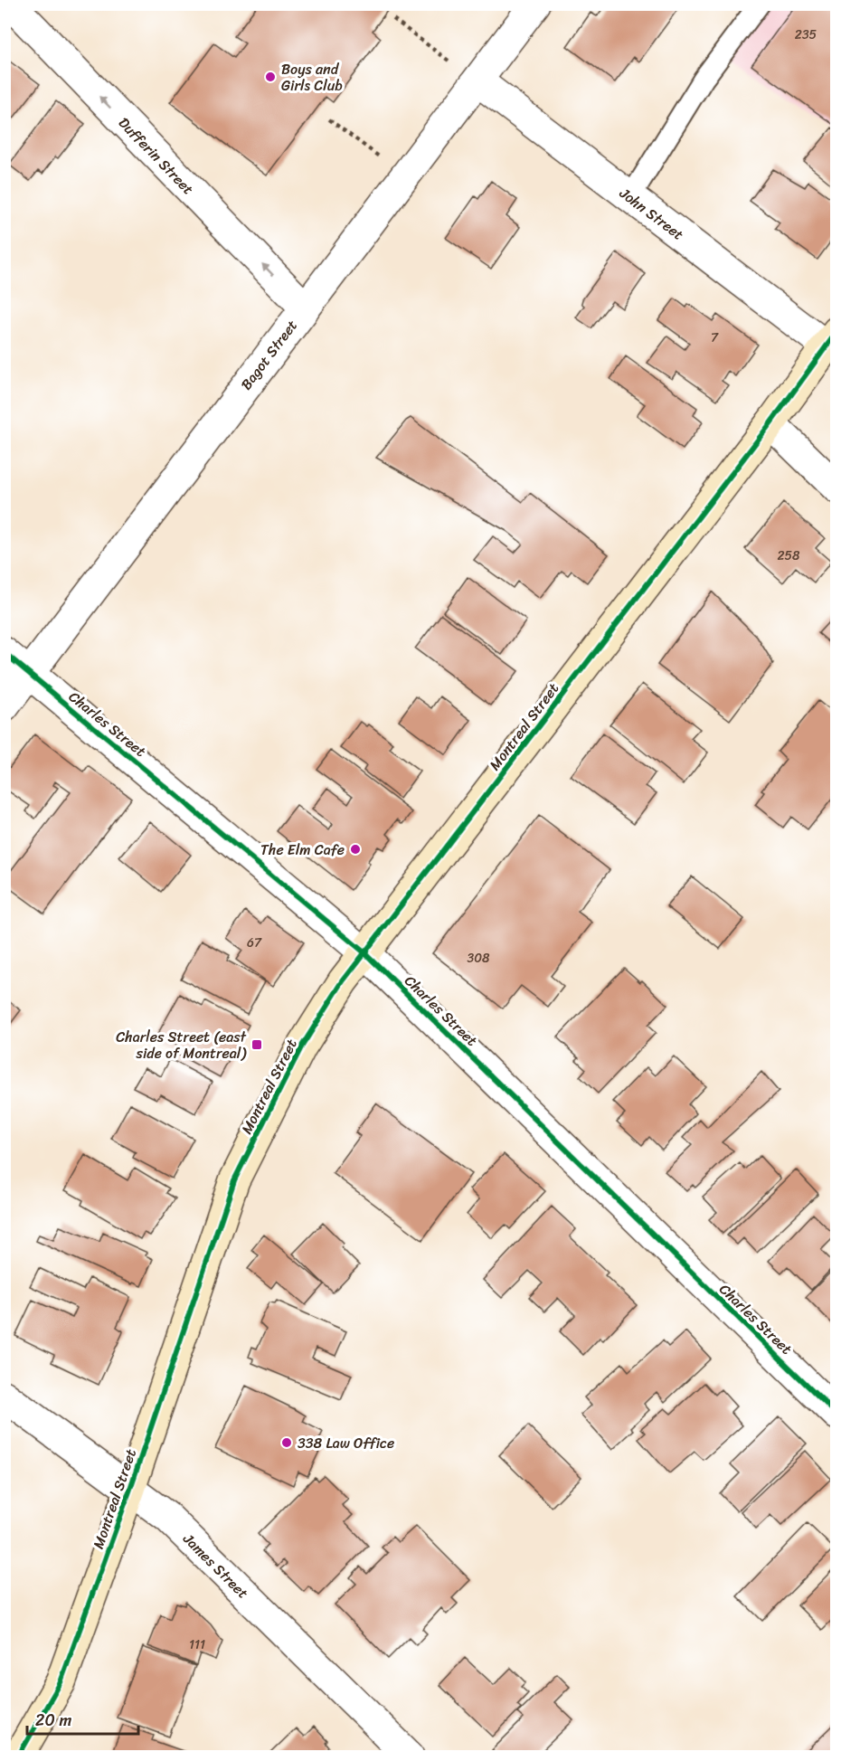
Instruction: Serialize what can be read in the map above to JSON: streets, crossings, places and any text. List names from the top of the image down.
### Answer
{
  "streets": {
    "main road": ["Montreal Street"],
    "street": [
      "Dufferin Street",
      "John Street",
      "Bagot Street",
      "Charles Street",
      "James Street"
    ]
  },
  "crossings": [
    ["Dufferin Street", "Bagot Street"],
    ["John Street", "Bagot Street"],
    ["John Street", "Montreal Street"],
    ["Bagot Street", "Charles Street"],
    ["Charles Street", "Montreal Street"],
    ["Montreal Street", "James Street"]
  ],
  "one_way": ["Dufferin Street"],
  "places": {
    "other": ["Boys and Girls Club", "The Elm Cafe", "338 Law Office"],
    "transit": ["Charles Street (east side of Montreal)"]
  },
  "house_numbers": [
    "235",
    "7",
    "258",
    "67",
    "308",
    "111"
  ],
  "scale_bar": "20 m"
}
